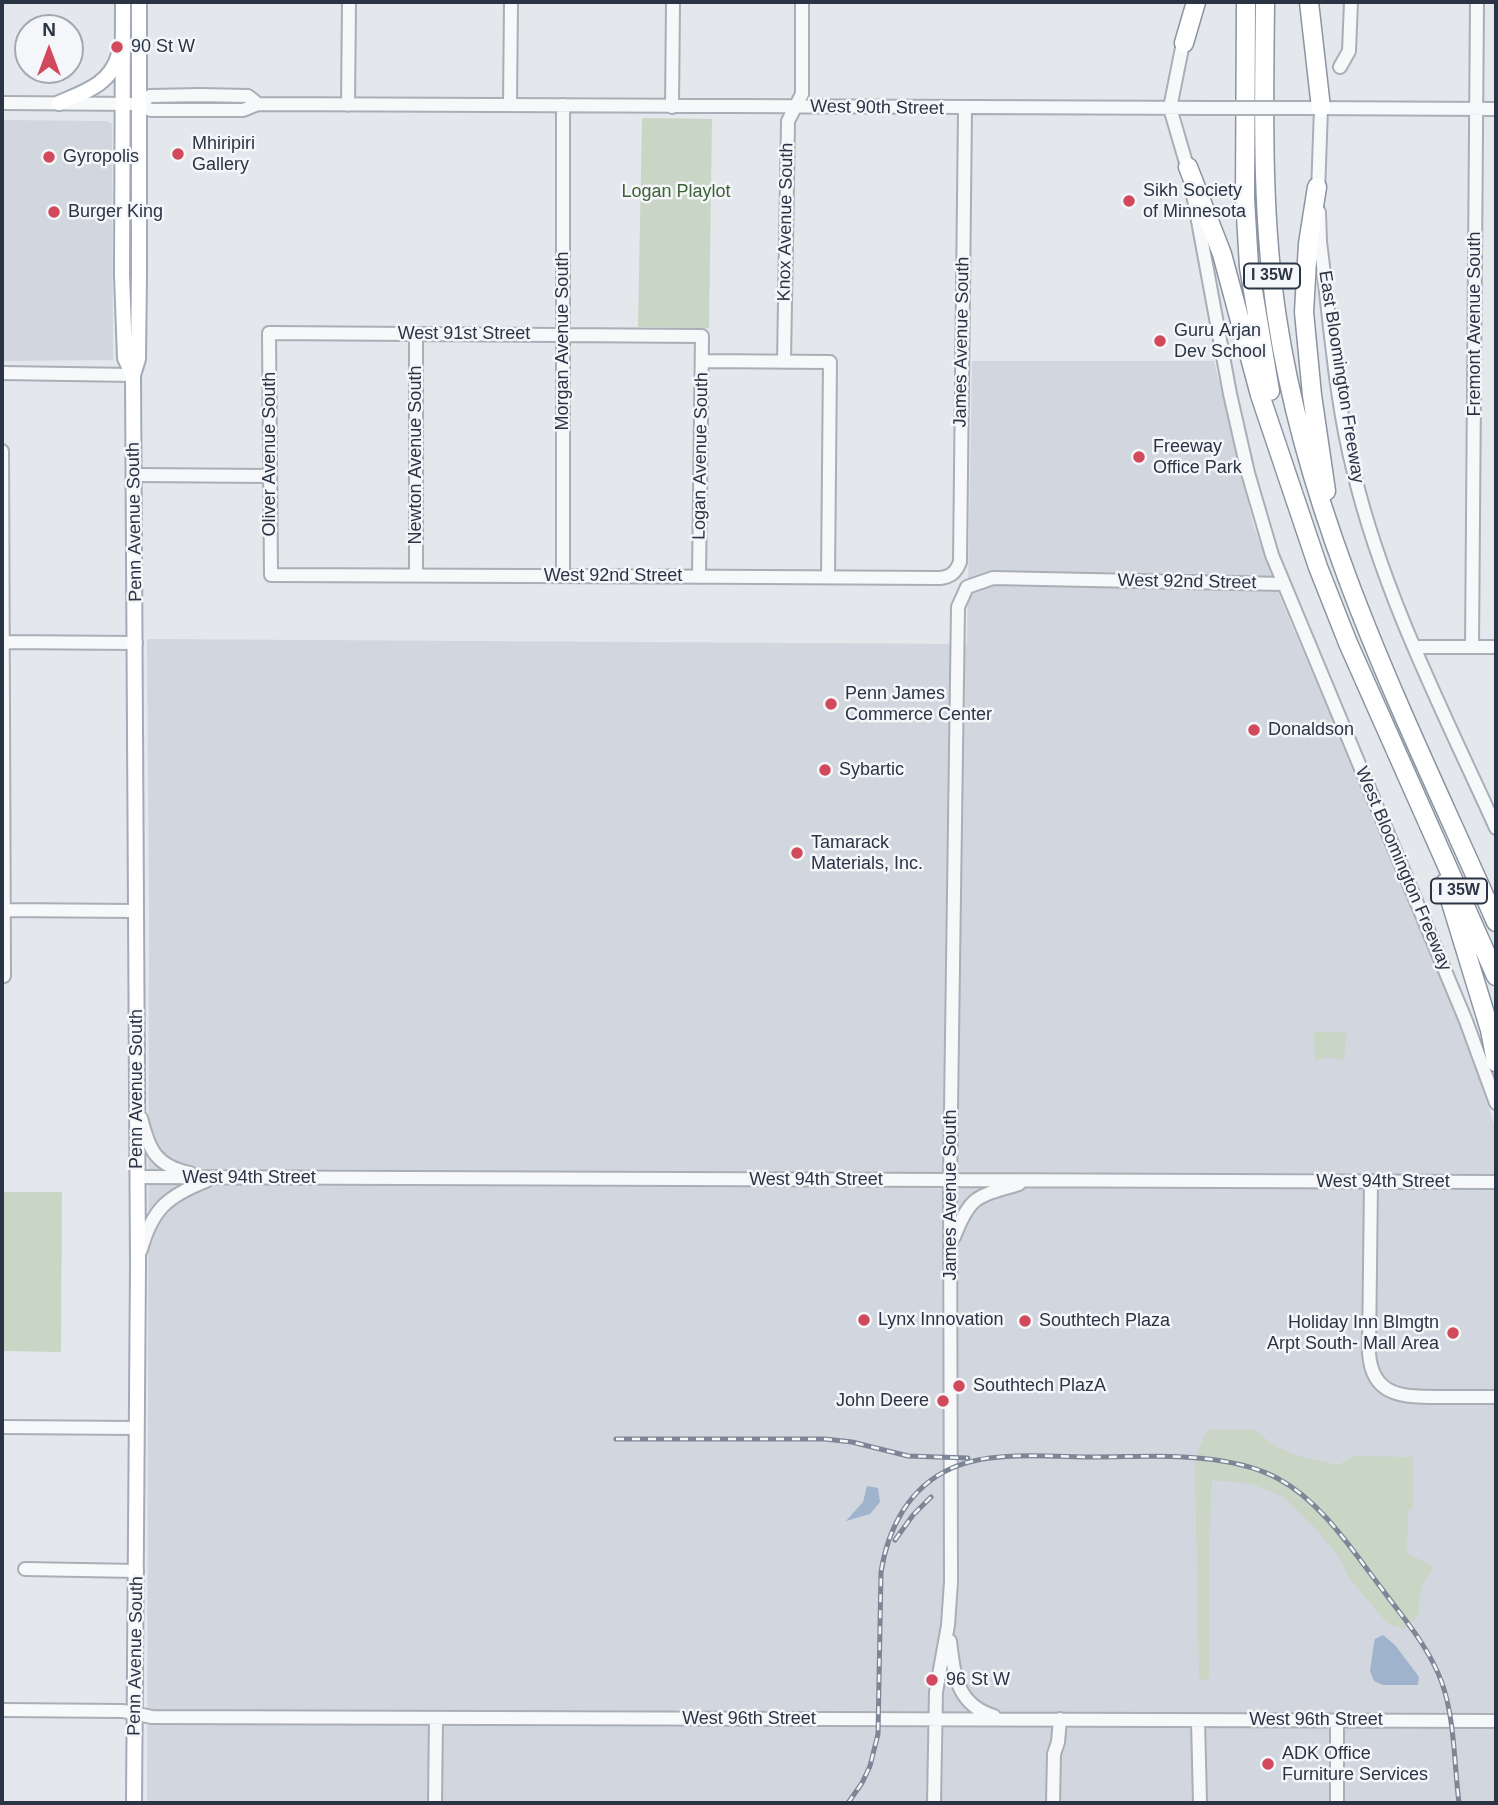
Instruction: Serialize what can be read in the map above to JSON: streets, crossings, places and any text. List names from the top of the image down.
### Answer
{
  "streets": {
    "highway": ["I 35W"],
    "main road": ["Penn Avenue South"],
    "street": [
      "West 90th Street",
      "Knox Avenue South",
      "Fremont Avenue South",
      "West 91st Street",
      "Morgan Avenue South",
      "James Avenue South",
      "East Bloomington Freeway",
      "Oliver Avenue South",
      "Newton Avenue South",
      "Logan Avenue South",
      "West 92nd Street",
      "West Bloomington Freeway",
      "West 94th Street",
      "West 96th Street"
    ]
  },
  "crossings": [
    ["West 90th Street", "Knox Avenue South"],
    ["West 90th Street", "Fremont Avenue South"],
    ["West 90th Street", "Morgan Avenue South"],
    ["West 90th Street", "James Avenue South"],
    ["West 90th Street", "East Bloomington Freeway"],
    ["West 90th Street", "Penn Avenue South"],
    ["West 90th Street", "West Bloomington Freeway"],
    ["West 91st Street", "Morgan Avenue South"],
    ["West 91st Street", "Oliver Avenue South"],
    ["West 91st Street", "Newton Avenue South"],
    ["West 91st Street", "Logan Avenue South"],
    ["Morgan Avenue South", "West 92nd Street"],
    ["James Avenue South", "West 92nd Street"],
    ["James Avenue South", "West 94th Street"],
    ["James Avenue South", "West 96th Street"],
    ["Oliver Avenue South", "West 92nd Street"],
    ["Newton Avenue South", "West 92nd Street"],
    ["Logan Avenue South", "West 92nd Street"],
    ["Penn Avenue South", "West 94th Street"],
    ["Penn Avenue South", "West 96th Street"],
    ["West 92nd Street", "West Bloomington Freeway"]
  ],
  "parks": ["Logan Playlot"],
  "places": [
    "90 St W",
    "Mhiripiri Gallery",
    "Gyropolis",
    "Sikh Society of Minnesota",
    "Burger King",
    "Guru Arjan Dev School",
    "Freeway Office Park",
    "Penn James Commerce Center",
    "Donaldson",
    "Sybartic",
    "Tamarack Materials, Inc.",
    "Lynx Innovation",
    "Southtech Plaza",
    "Holiday Inn Blmgtn Arpt South- Mall Area",
    "Southtech PlazA",
    "John Deere",
    "96 St W",
    "ADK Office Furniture Services"
  ],
  "north": "top"
}
